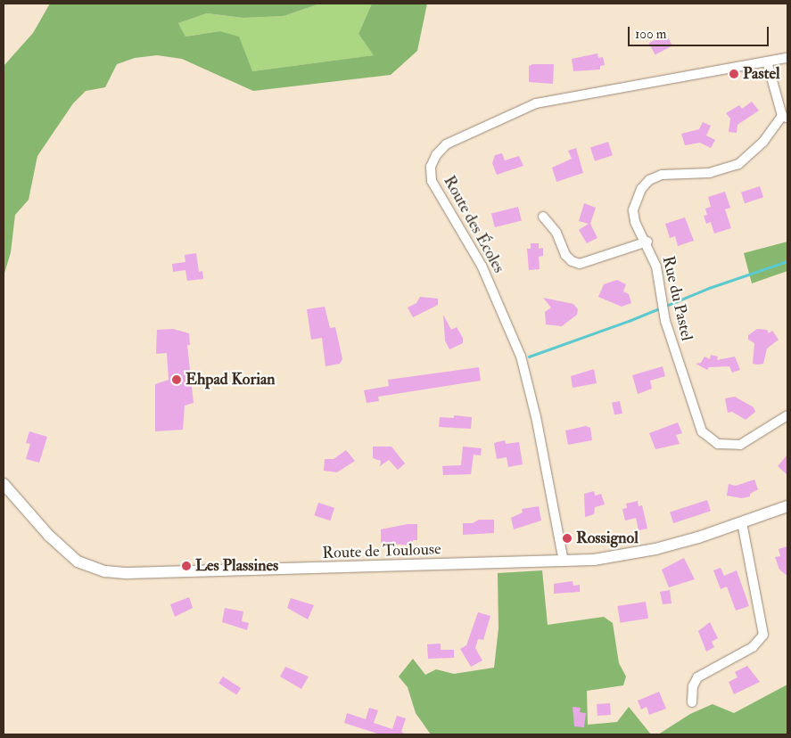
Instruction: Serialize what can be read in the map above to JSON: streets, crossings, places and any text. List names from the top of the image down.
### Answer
{
  "streets": {
    "street": ["Route des Écoles", "Rue du Pastel", "Route de Toulouse"]
  },
  "crossings": [
    ["Route des Écoles", "Rue du Pastel"],
    ["Route des Écoles", "Route de Toulouse"]
  ],
  "places": [
    "Pastel",
    "Ehpad Korian",
    "Rossignol",
    "Les Plassines"
  ],
  "scale_bar": "100 m"
}
